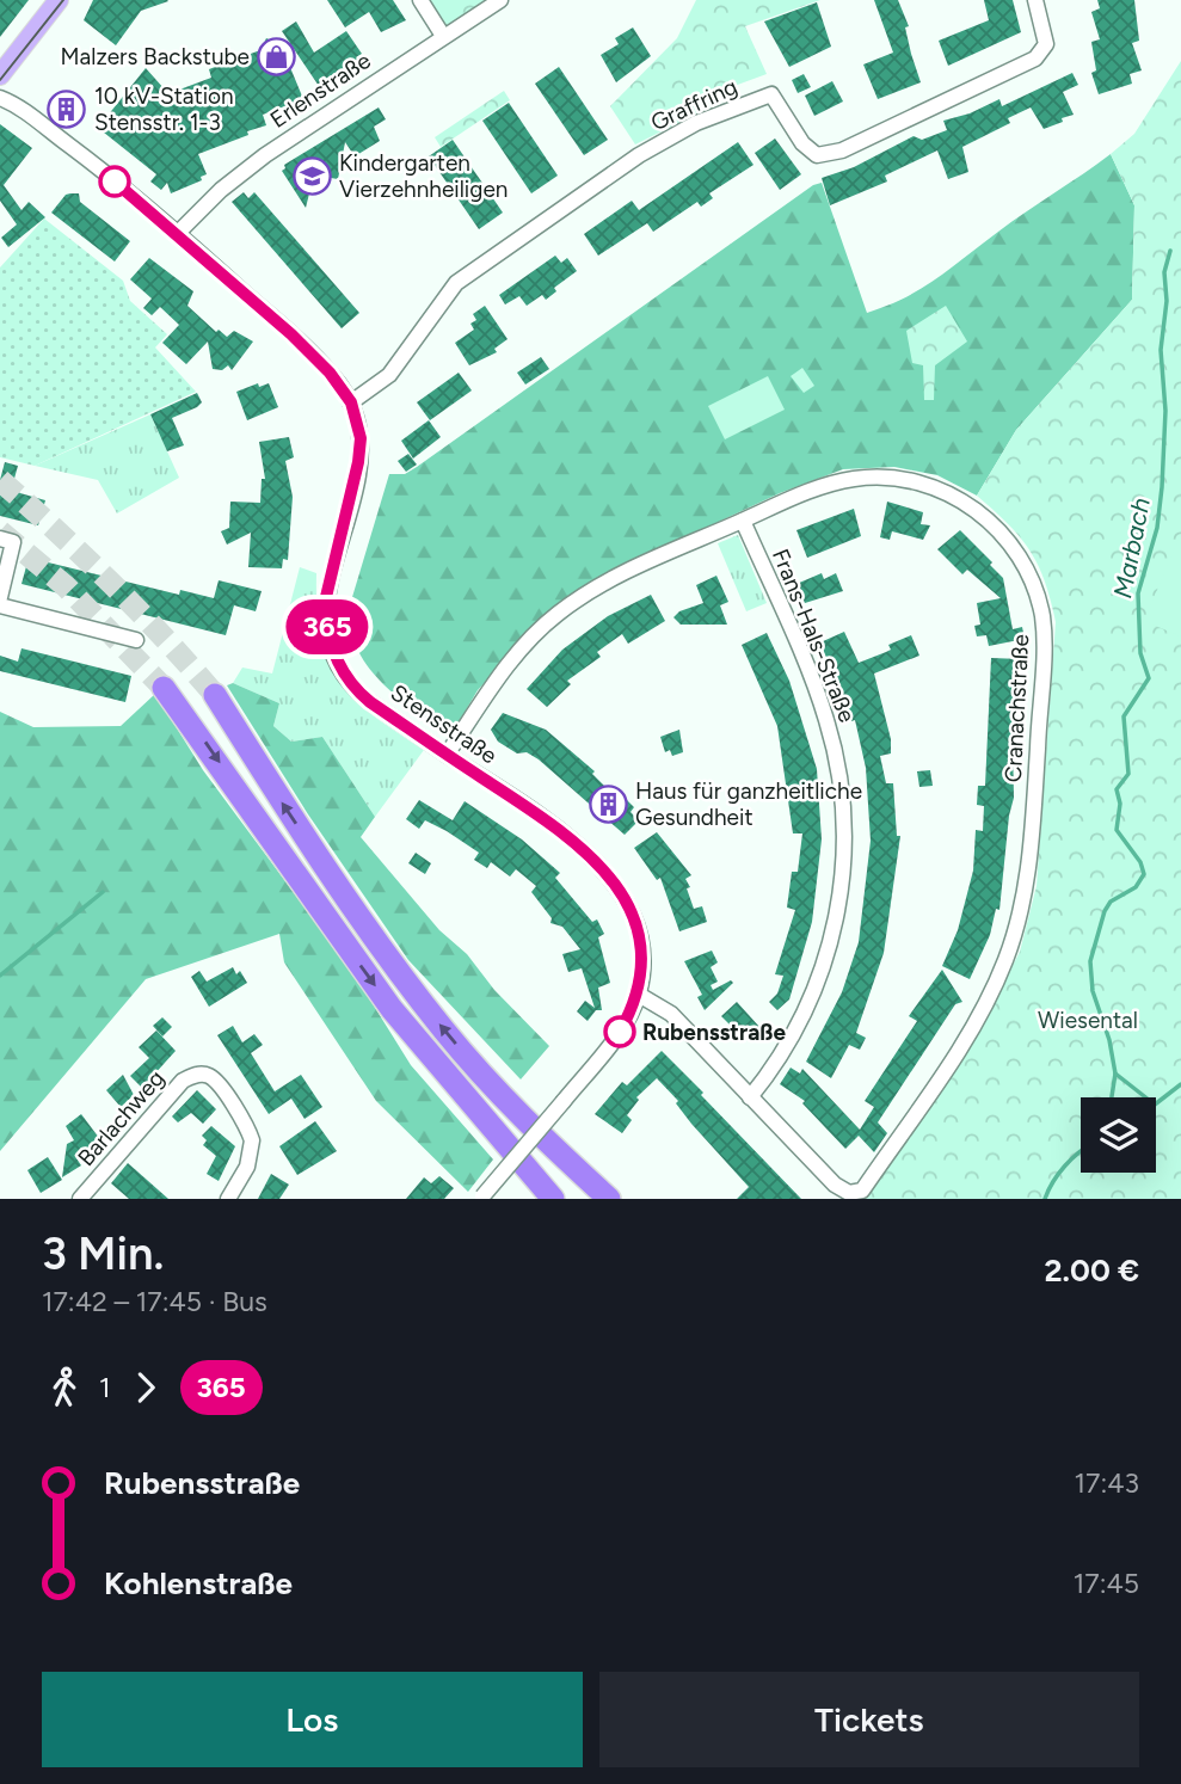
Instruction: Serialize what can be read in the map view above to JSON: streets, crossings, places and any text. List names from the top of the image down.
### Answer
{
  "streets": {
    "street": [
      "Erlenstraße",
      "Graffring",
      "Frans-Hals-Straße",
      "Cranachstraße",
      "Stensstraße",
      "Barlachweg"
    ]
  },
  "crossings": [
    ["Erlenstraße", "Stensstraße"],
    ["Graffring", "Stensstraße"],
    ["Frans-Hals-Straße", "Cranachstraße"],
    ["Cranachstraße", "Stensstraße"]
  ],
  "water": ["Marbach"],
  "parks": ["Wiesental"],
  "places": {
    "shop": ["Malzers Backstube"],
    "building": ["10 kV-Station Stensstr. 1-3", "Haus für ganzheitliche Gesundheit"],
    "school or university": ["Kindergarten Vierzehnheiligen"],
    "other": ["Rubensstraße"]
  },
  "lines": ["bus line 365"],
  "page": {
    "on_map": "365",
    "heading": ["3 Min.", "17:42 – 17:45 · Bus", "2.00 €"],
    "legs": ["1", "365"],
    "list": [
      {
        "name": "Rubensstraße",
        "value": "17:43"
      },
      {
        "name": "Kohlenstraße",
        "value": "17:45"
      }
    ],
    "buttons": ["Los", "Tickets"]
  }
}
